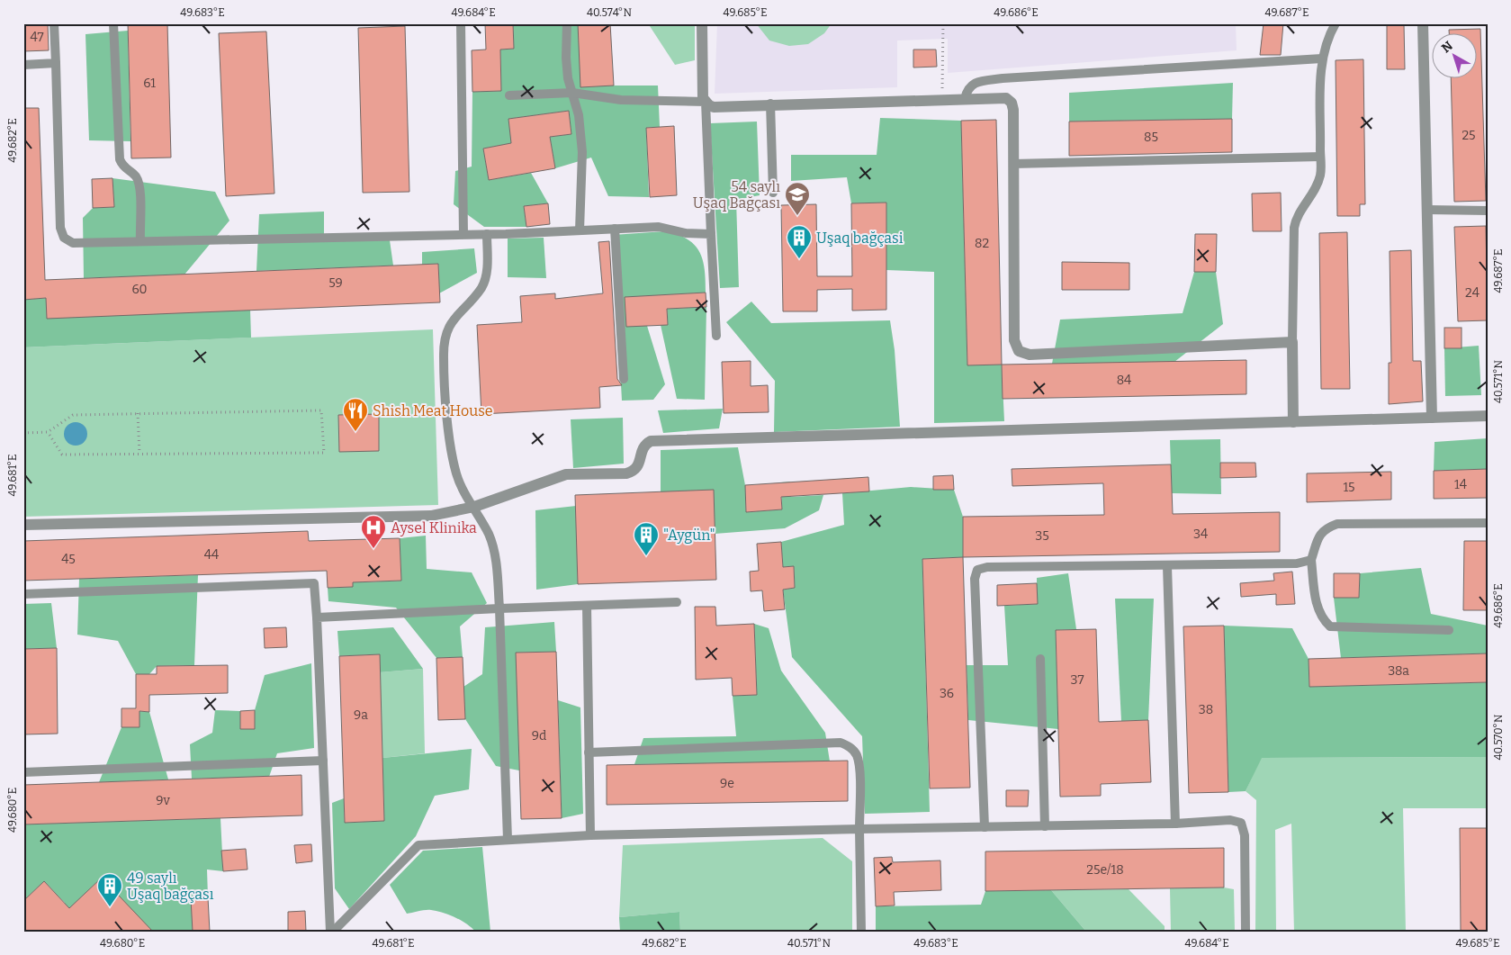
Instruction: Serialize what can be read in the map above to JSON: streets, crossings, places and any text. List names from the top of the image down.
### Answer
{
  "places": {
    "school or university": ["54 saylı Uşaq Bağçası"],
    "building": ["Uşaq bağçasi", "\"Aygün\"", "49 saylı Uşaq bağçası"],
    "restaurant": ["Shish Meat House"],
    "hospital": ["Aysel Klinika"]
  },
  "house_numbers": [
    "47",
    "61",
    "25",
    "85",
    "82",
    "59",
    "60",
    "24",
    "84",
    "14",
    "15",
    "34",
    "35",
    "44",
    "45",
    "38a",
    "37",
    "36",
    "38",
    "9a",
    "9d",
    "9e",
    "9v",
    "25e/18"
  ],
  "north": "top left",
  "coordinates": [
    "49.683°E",
    "49.684°E",
    "40.574°N",
    "49.685°E",
    "49.686°E",
    "49.687°E",
    "49.682°E",
    "40.571°N",
    "49.681°E",
    "40.570°N",
    "49.680°E"
  ]
}
